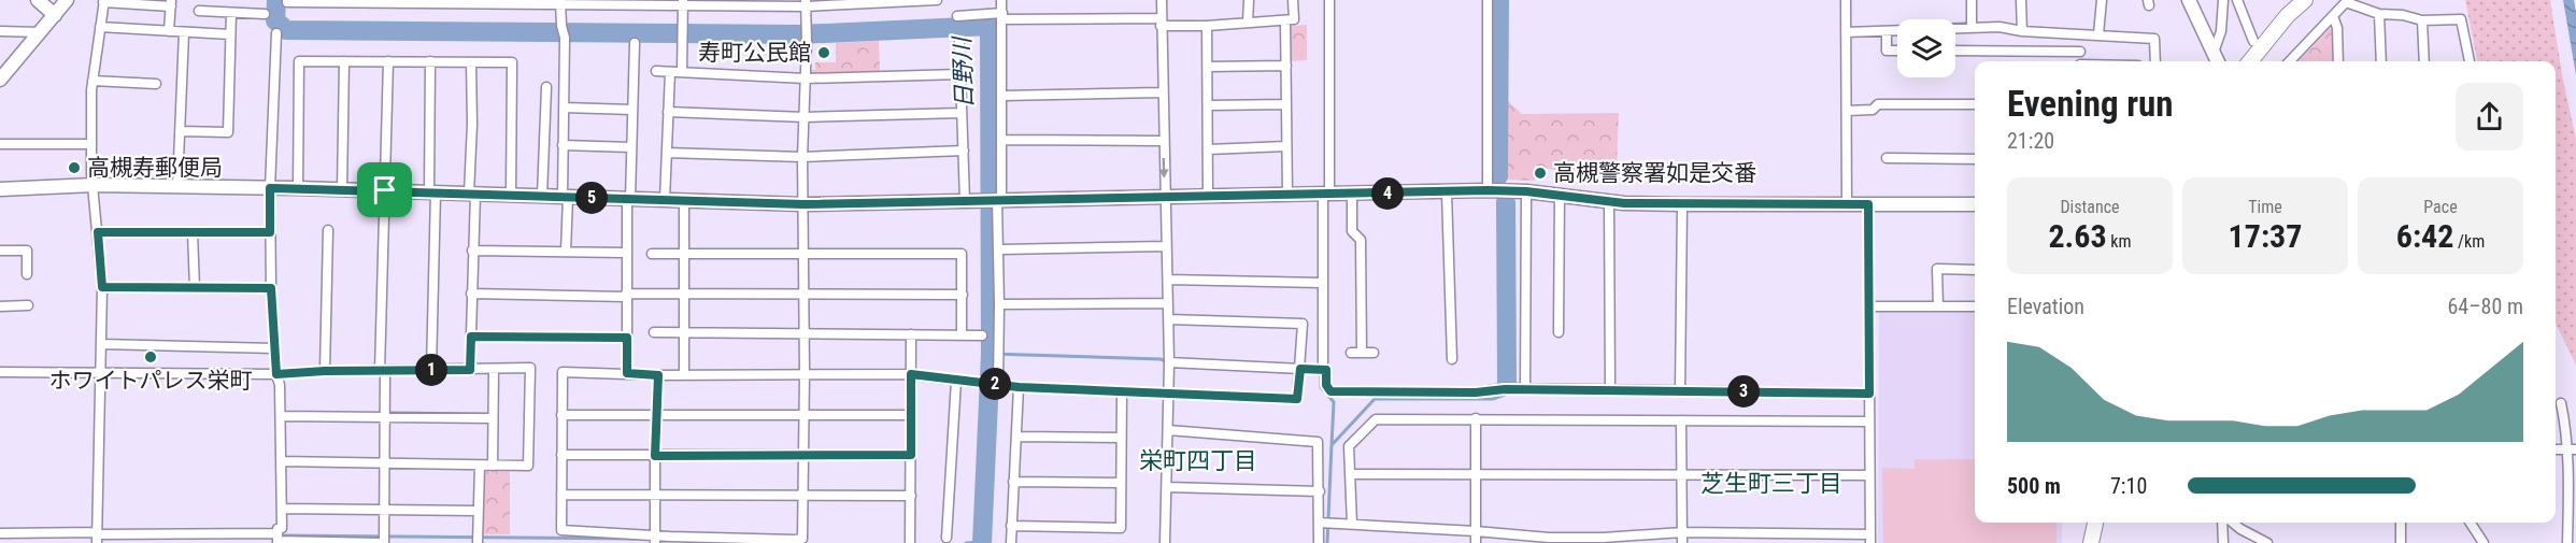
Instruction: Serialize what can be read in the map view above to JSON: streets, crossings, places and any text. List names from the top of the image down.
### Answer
{
  "districts": ["栄町四丁目", "芝生町三丁目"],
  "water": ["日野川"],
  "places": [
    "寿町公民館",
    "高槻寿郵便局",
    "高槻警察署如是交番",
    "ホワイトパレス栄町"
  ],
  "page": {
    "heading": ["Evening run", "21:20"],
    "stats": [
      ["Distance", "2.63 km"],
      ["Time", "17:37"],
      ["Pace", "6:42 /km"]
    ],
    "pins": [
      "4",
      "5",
      "1",
      "2",
      "3"
    ],
    "chart": ["Elevation", "64–80 m"],
    "list": [
      {
        "name": "500 m",
        "note": "7:10"
      }
    ]
  }
}
